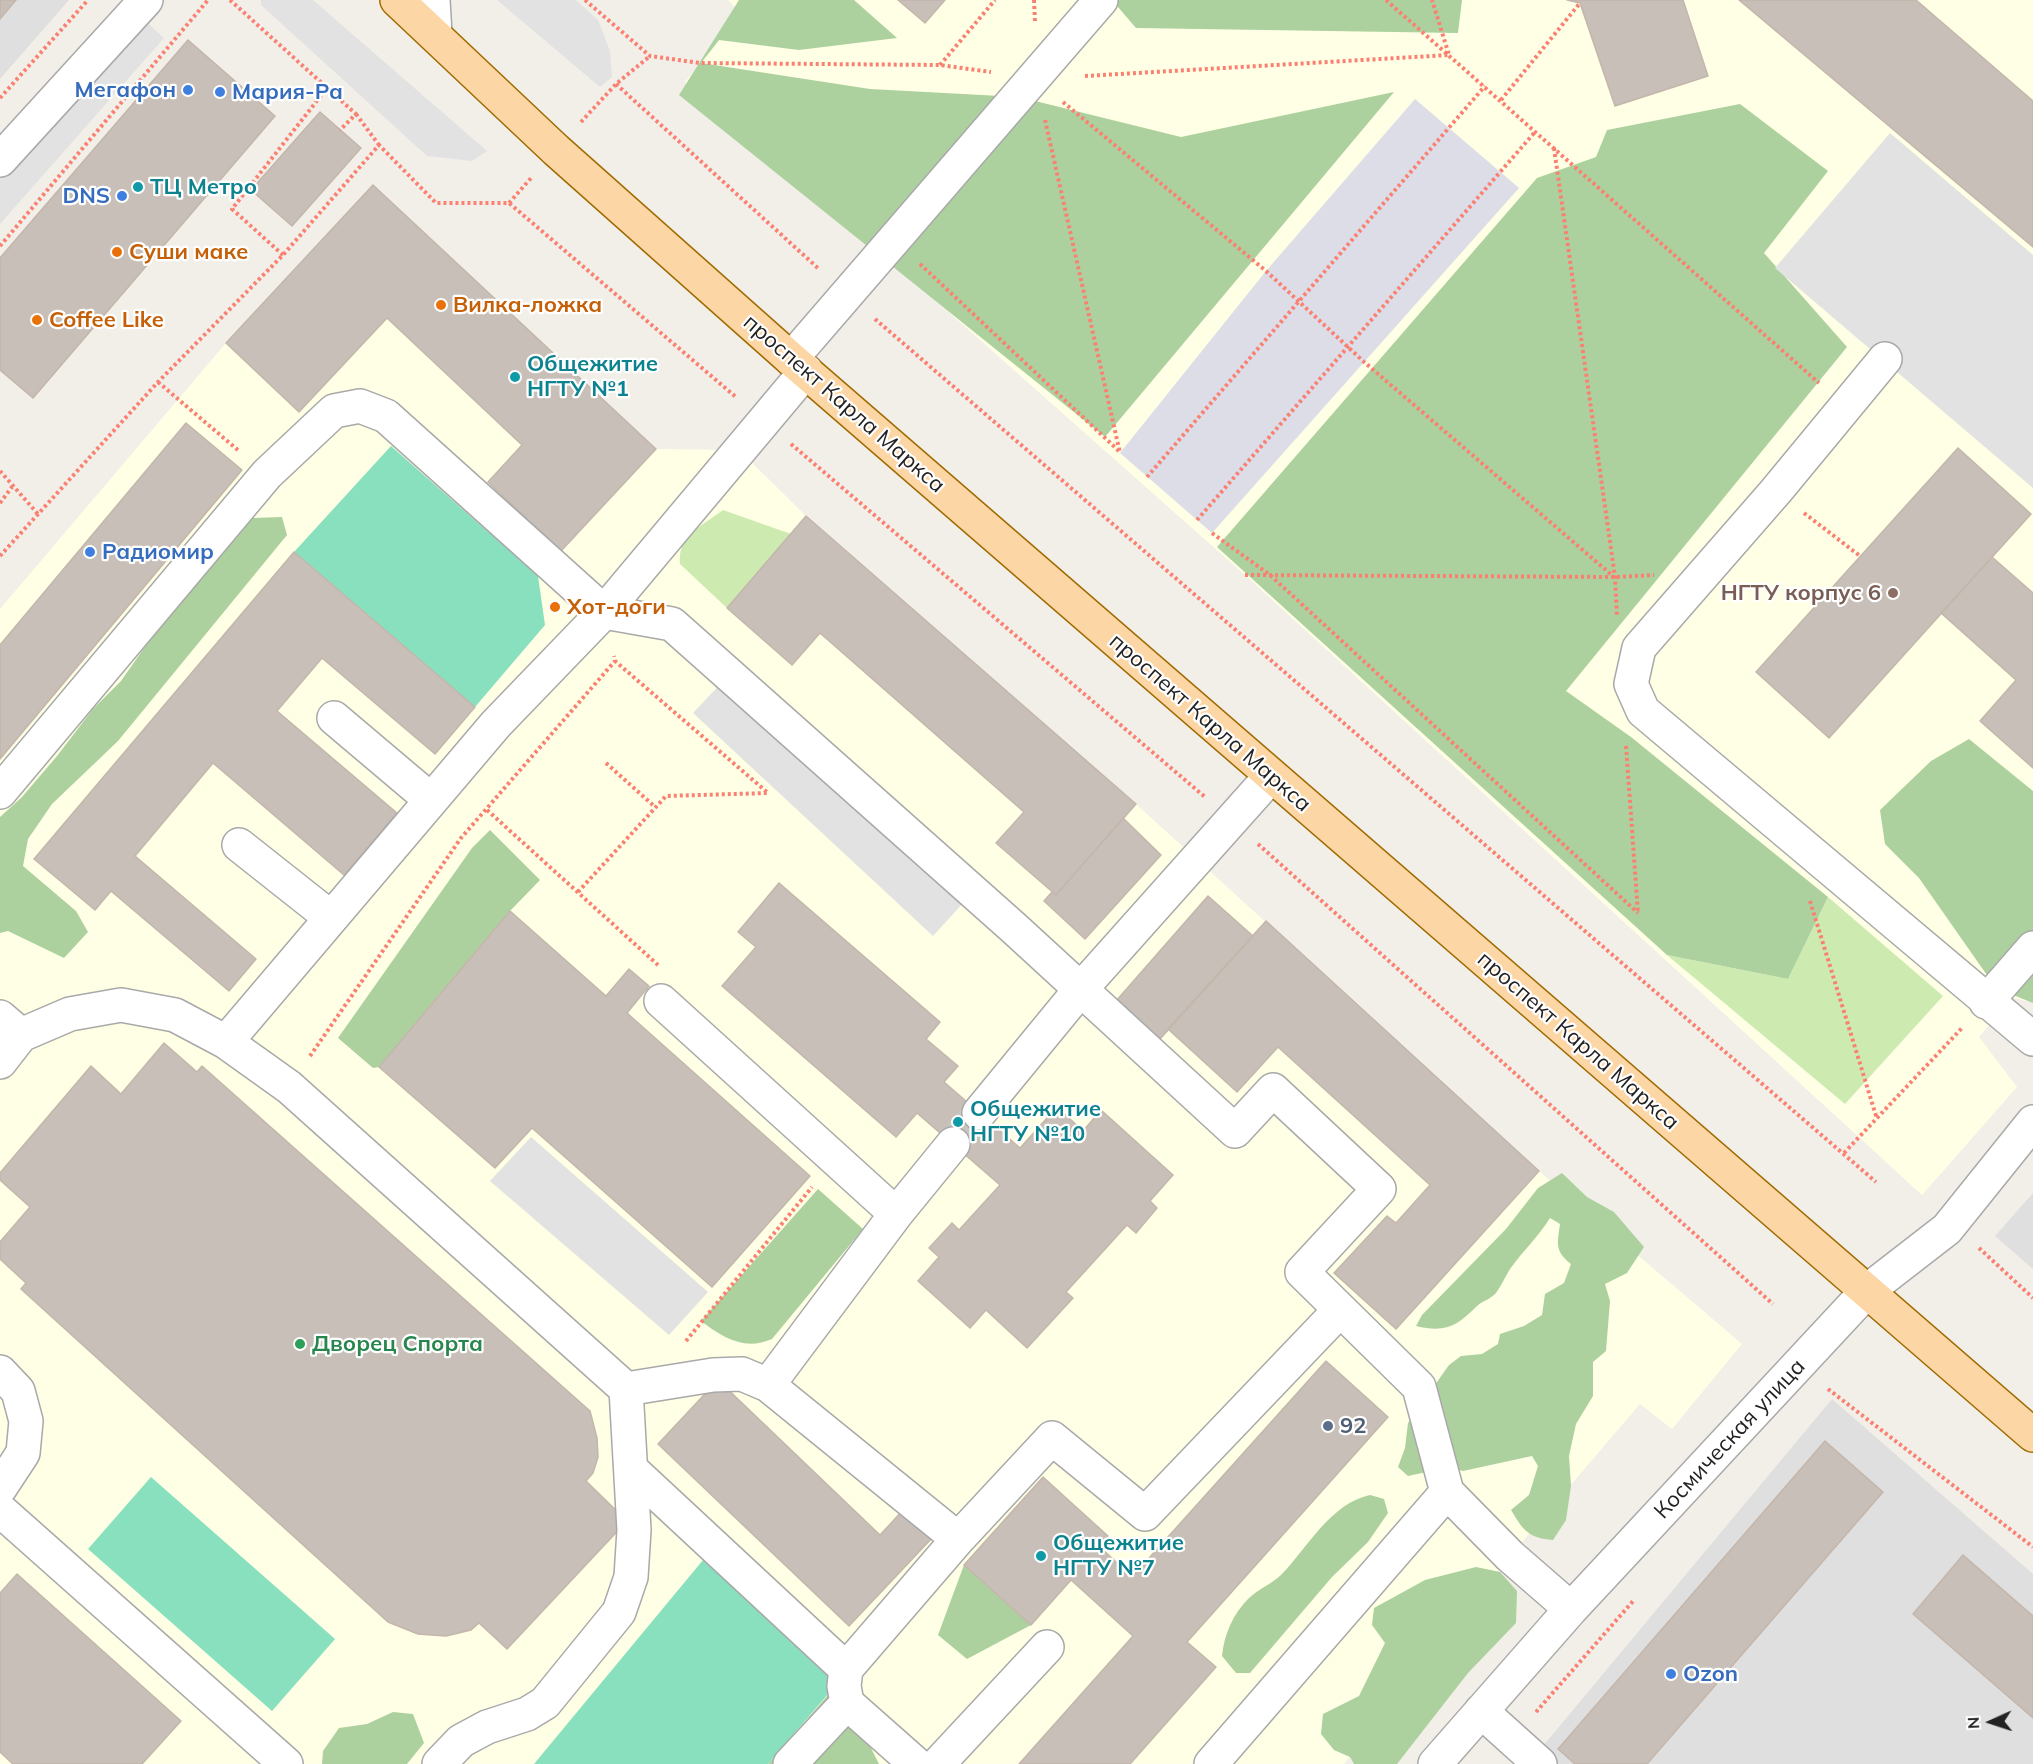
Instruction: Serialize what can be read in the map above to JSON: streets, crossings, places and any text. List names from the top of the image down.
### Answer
{
  "streets": {
    "main road": ["проспект Карла Маркса"],
    "street": ["Космическая улица"]
  },
  "crossings": [
    ["проспект Карла Маркса", "Космическая улица"]
  ],
  "places": [
    "Мегафон",
    "Мария-Ра",
    "ТЦ Метро",
    "DNS",
    "Суши маке",
    "Вилка-ложка",
    "Coffee Like",
    "Общежитие НГТУ №1",
    "Радиомир",
    "НГТУ корпус 6",
    "Хот-доги",
    "Общежитие НГТУ №10",
    "Дворец Спорта",
    "92",
    "Общежитие НГТУ №7",
    "Ozon"
  ],
  "north": "left"
}
